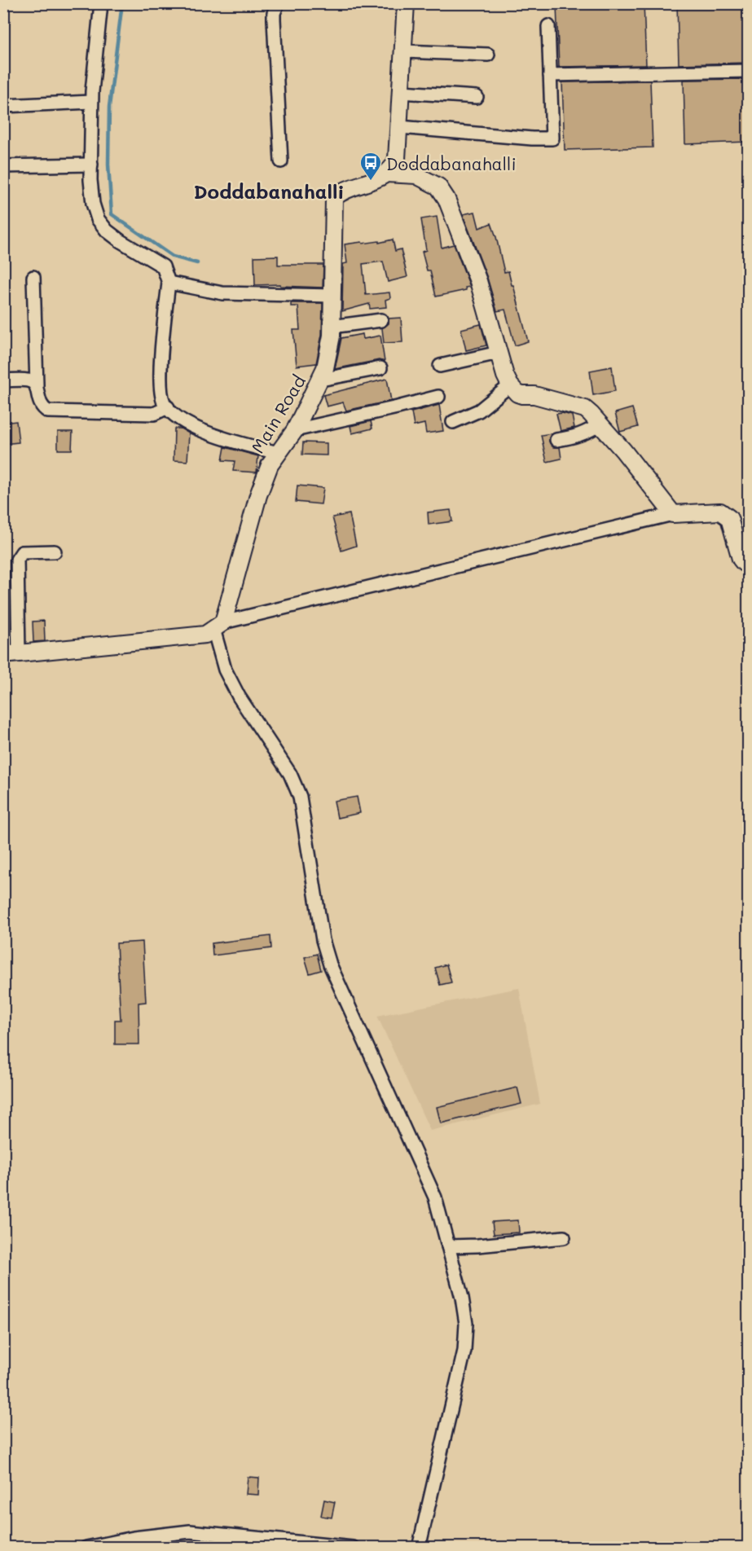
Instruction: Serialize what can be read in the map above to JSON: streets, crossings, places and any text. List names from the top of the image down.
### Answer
{
  "streets": {
    "street": ["Main Road"]
  },
  "districts": ["Doddabanahalli"],
  "places": {
    "bus stop": ["Doddabanahalli"]
  }
}
